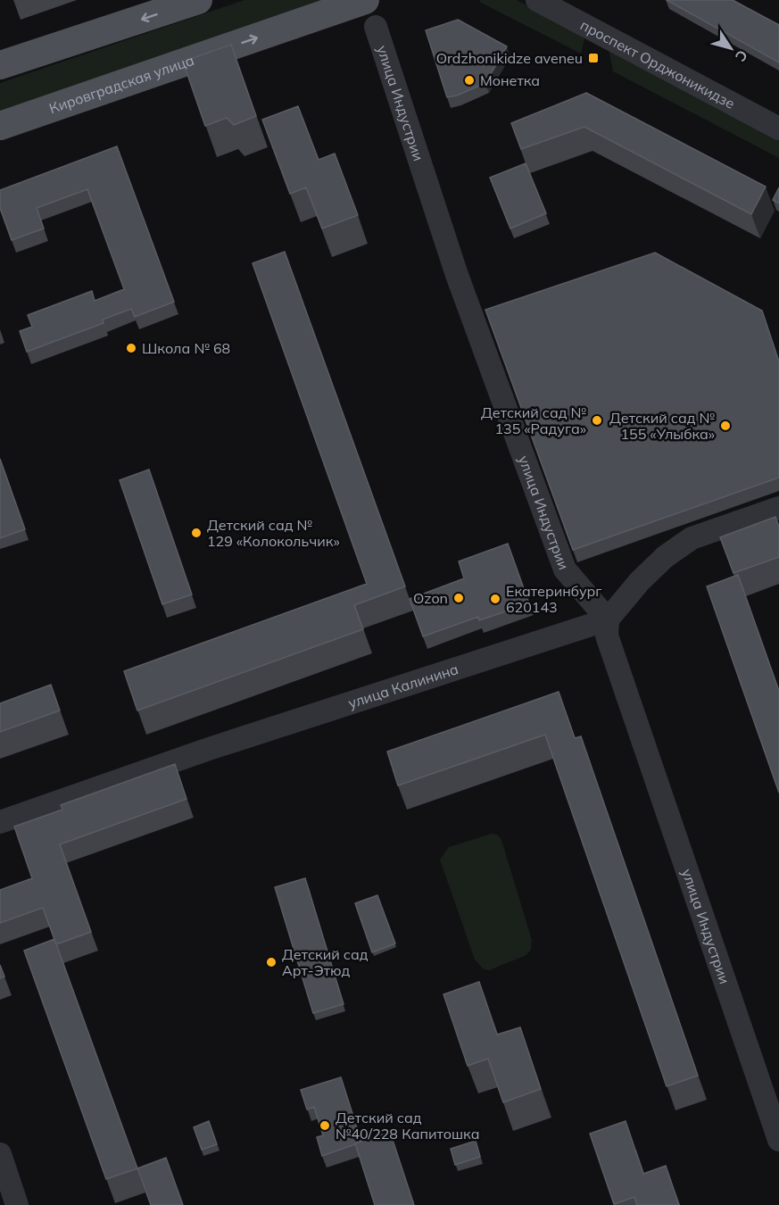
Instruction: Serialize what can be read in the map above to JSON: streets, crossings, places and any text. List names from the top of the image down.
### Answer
{
  "streets": {
    "main road": ["Кировградская улица"],
    "street": ["проспект Орджоникидзе", "улица Индустрии", "улица Калинина"]
  },
  "crossings": [
    ["улица Индустрии", "улица Калинина"]
  ],
  "places": {
    "transit": ["Ordzhonikidze aveneu"],
    "other": [
      "Монетка",
      "Школа № 68",
      "Детский сад № 135 «Радуга»",
      "Детский сад № 155 «Улыбка»",
      "Детский сад № 129 «Колокольчик»",
      "Ozon",
      "Екатеринбург 620143",
      "Детский сад Арт-Этюд",
      "Детский сад №40/228 Капитошка"
    ]
  },
  "north": "bottom right"
}
